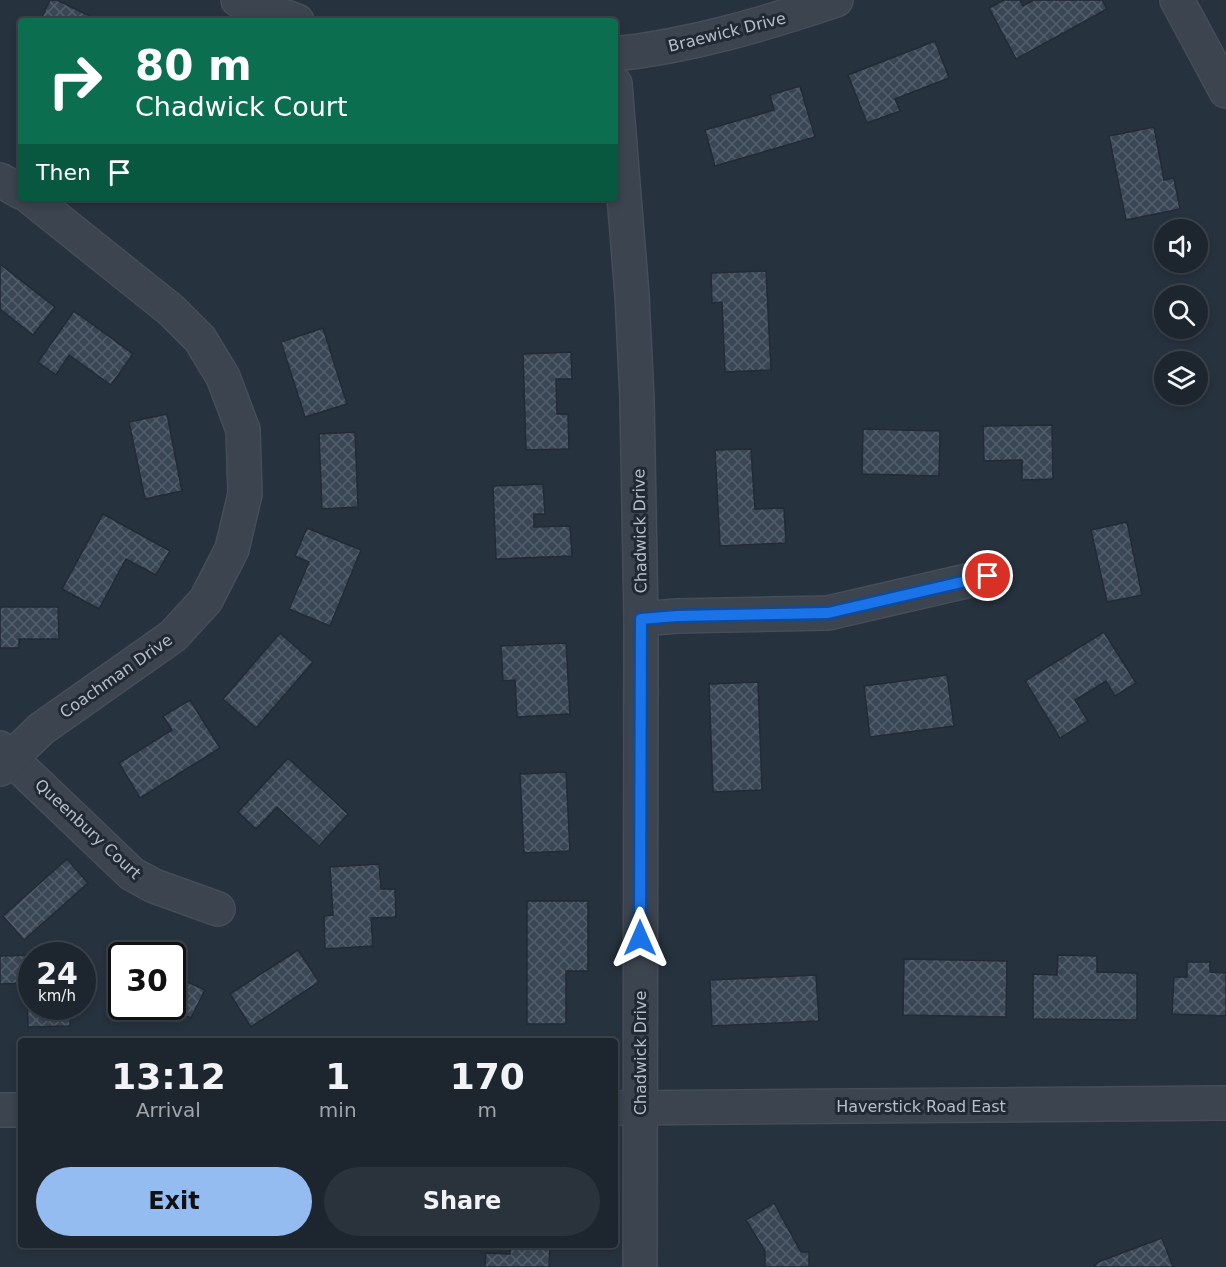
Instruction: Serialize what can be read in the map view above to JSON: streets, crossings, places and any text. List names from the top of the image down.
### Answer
{
  "streets": {
    "street": [
      "Braewick Drive",
      "Chadwick Drive",
      "Coachman Drive",
      "Queenbury Court",
      "Haverstick Road East"
    ]
  },
  "crossings": [
    ["Chadwick Drive", "Haverstick Road East"],
    ["Coachman Drive", "Queenbury Court"]
  ],
  "page": {
    "turn": ["80 m", "Chadwick Court"],
    "then": "Then",
    "speed": "24 km/h",
    "limit": "30",
    "eta": [
      "13:12",
      "Arrival",
      "1",
      "min",
      "170",
      "m"
    ],
    "buttons": ["Exit", "Share"]
  }
}
